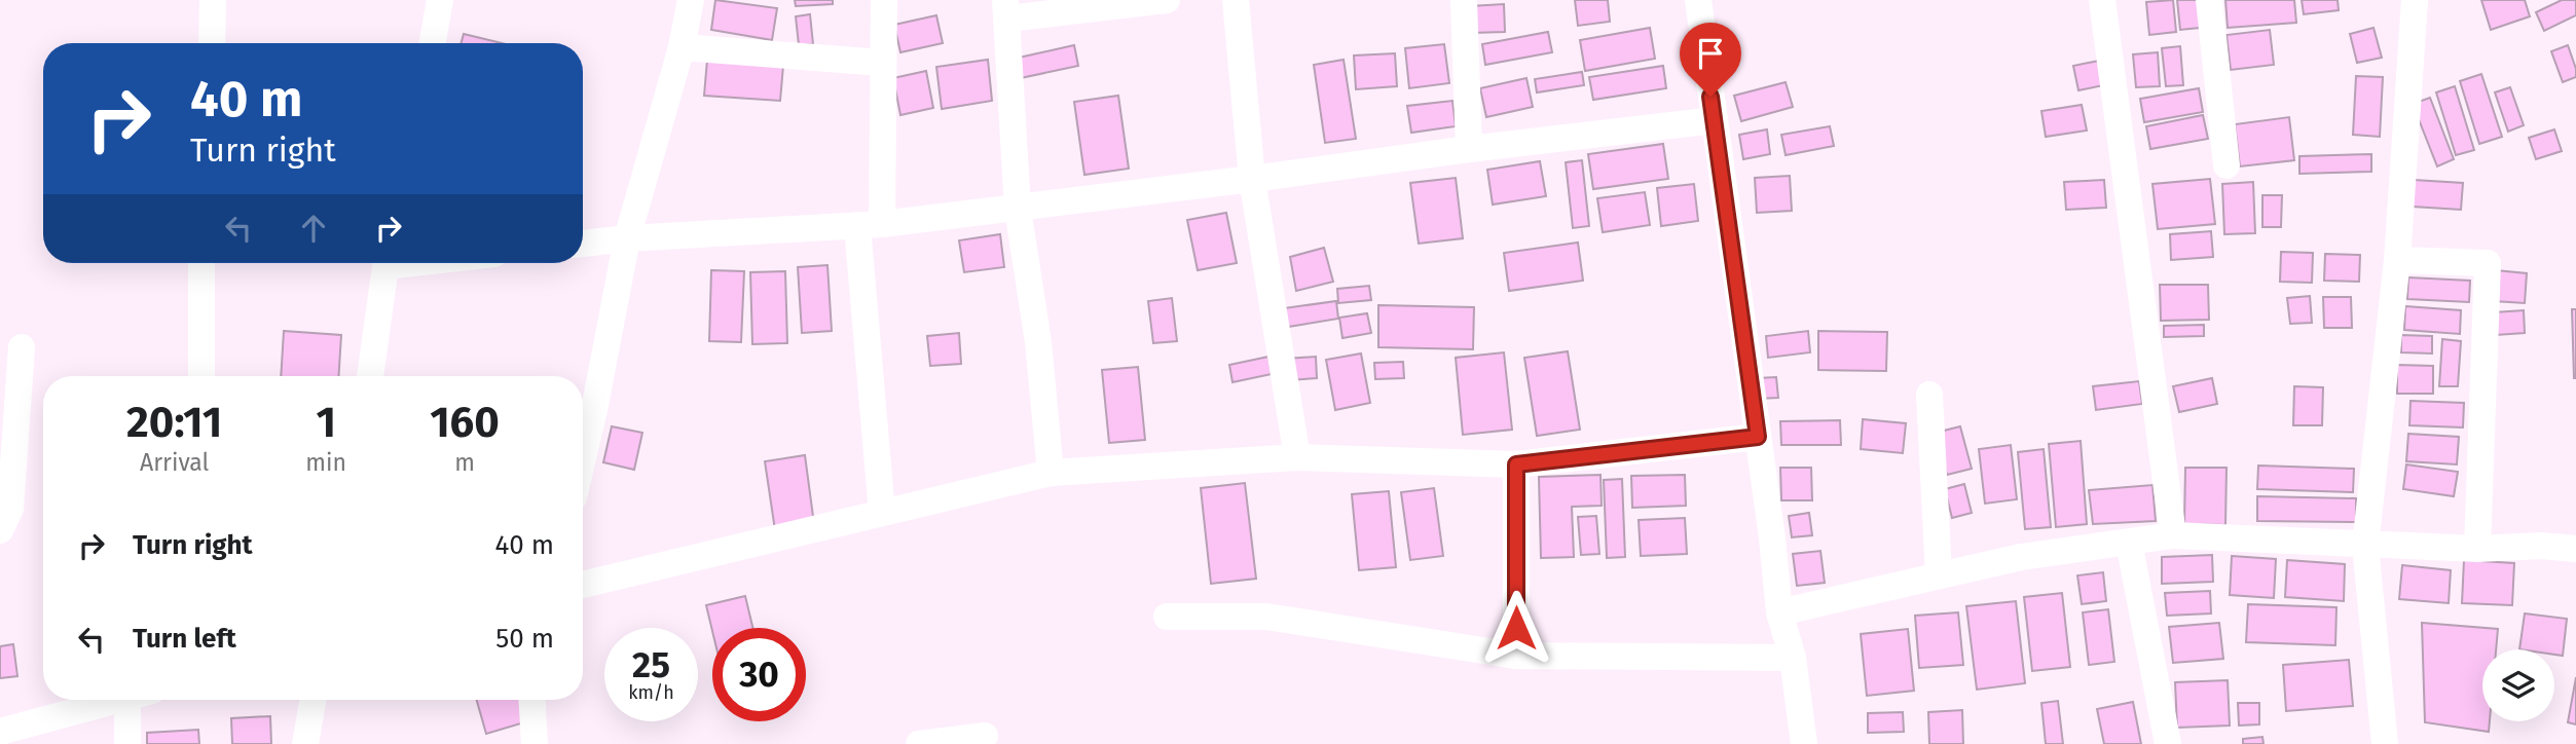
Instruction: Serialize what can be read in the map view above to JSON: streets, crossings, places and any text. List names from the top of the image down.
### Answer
{
  "page": {
    "turn": ["40 m", "Turn right"],
    "eta": [
      "20:11",
      "Arrival",
      "1",
      "min",
      "160",
      "m"
    ],
    "list": [
      {
        "name": "Turn right",
        "value": "40 m"
      },
      {
        "name": "Turn left",
        "value": "50 m"
      }
    ],
    "speed": "25 km/h",
    "limit": "30"
  }
}
